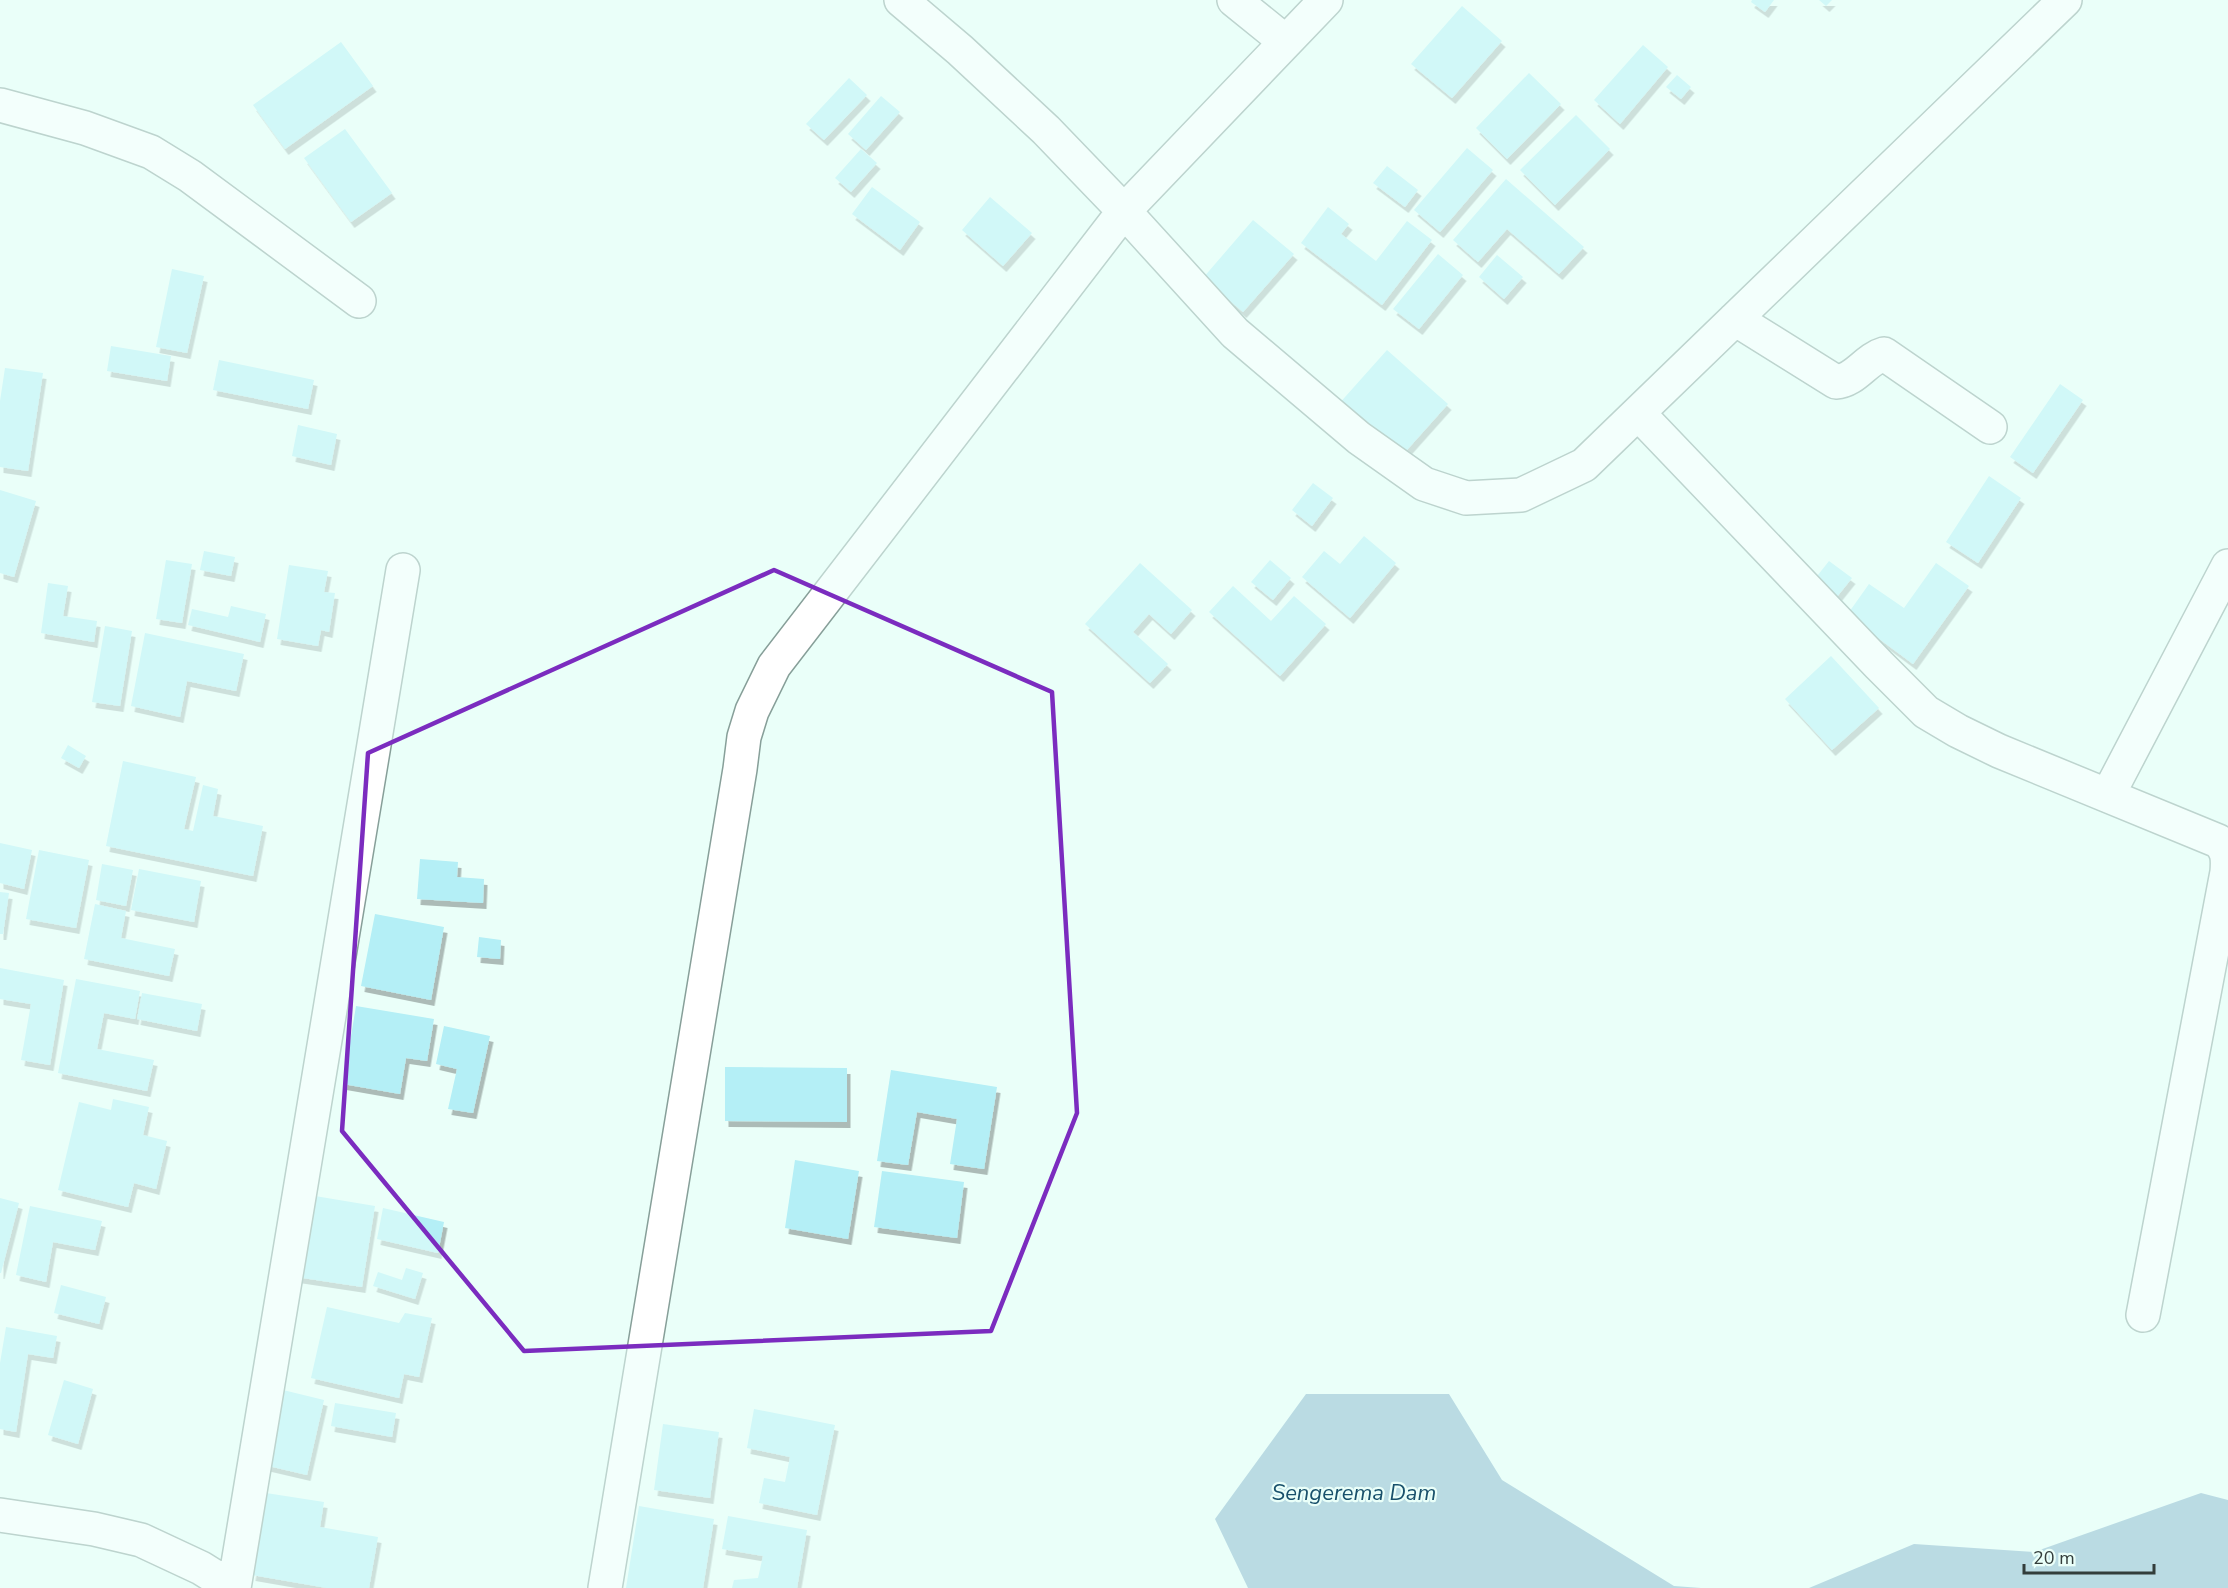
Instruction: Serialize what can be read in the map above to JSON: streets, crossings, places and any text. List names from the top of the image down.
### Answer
{
  "water": ["Sengerema Dam"],
  "scale_bar": "20 m"
}
